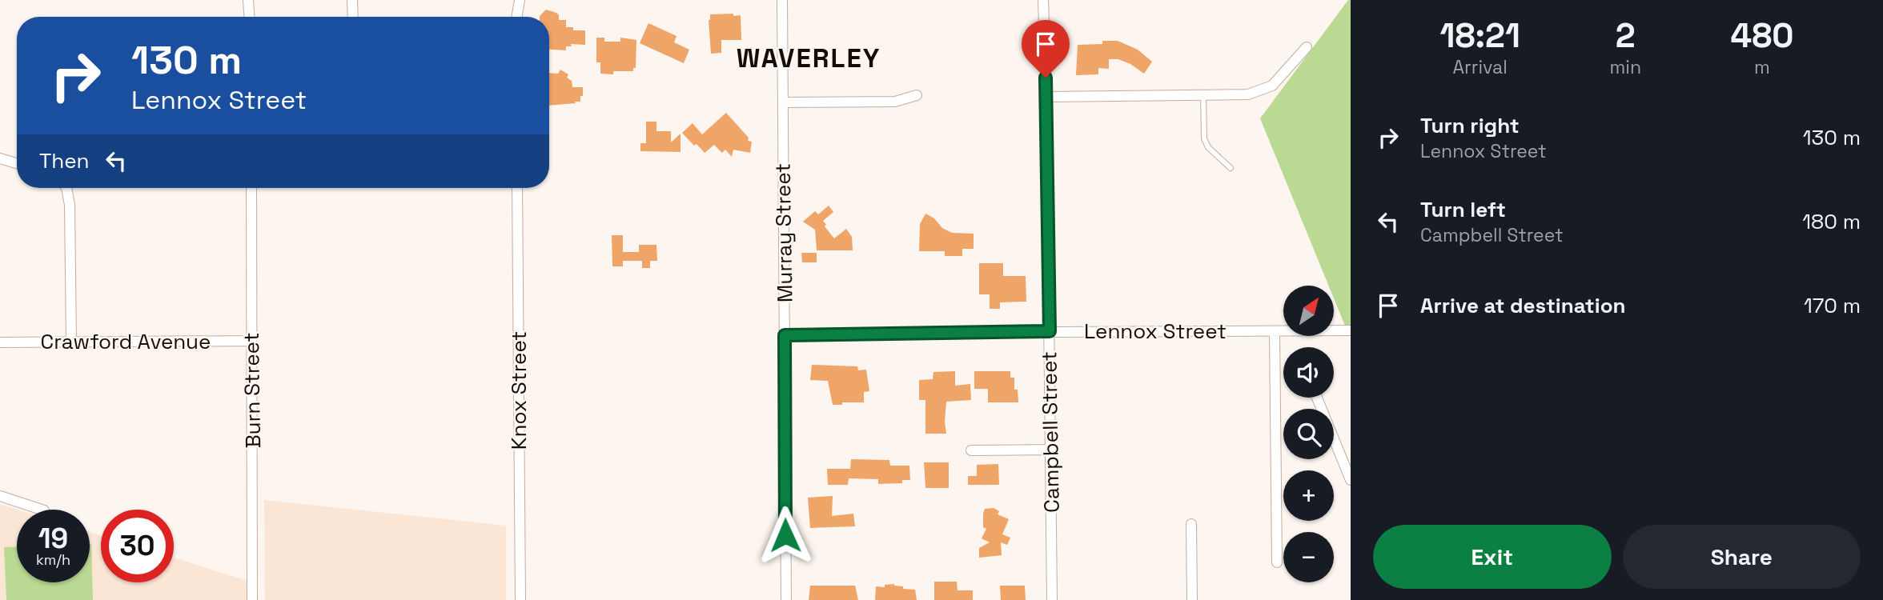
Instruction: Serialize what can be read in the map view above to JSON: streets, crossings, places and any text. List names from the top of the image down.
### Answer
{
  "streets": {
    "street": [
      "Murray Street",
      "Lennox Street",
      "Crawford Avenue",
      "Burn Street",
      "Knox Street",
      "Campbell Street"
    ]
  },
  "crossings": [
    ["Murray Street", "Lennox Street"],
    ["Lennox Street", "Campbell Street"],
    ["Crawford Avenue", "Burn Street"]
  ],
  "districts": ["WAVERLEY"],
  "north": "top right",
  "page": {
    "eta": [
      "18:21",
      "Arrival",
      "2",
      "min",
      "480",
      "m"
    ],
    "turn": ["130 m", "Lennox Street"],
    "list": [
      {
        "name": "Turn right",
        "note": "Lennox Street",
        "value": "130 m"
      },
      {
        "name": "Turn left",
        "note": "Campbell Street",
        "value": "180 m"
      },
      {
        "name": "Arrive at destination",
        "value": "170 m"
      }
    ],
    "then": "Then",
    "map_buttons": ["+", "−"],
    "speed": "19 km/h",
    "limit": "30",
    "buttons": ["Exit", "Share"]
  }
}
